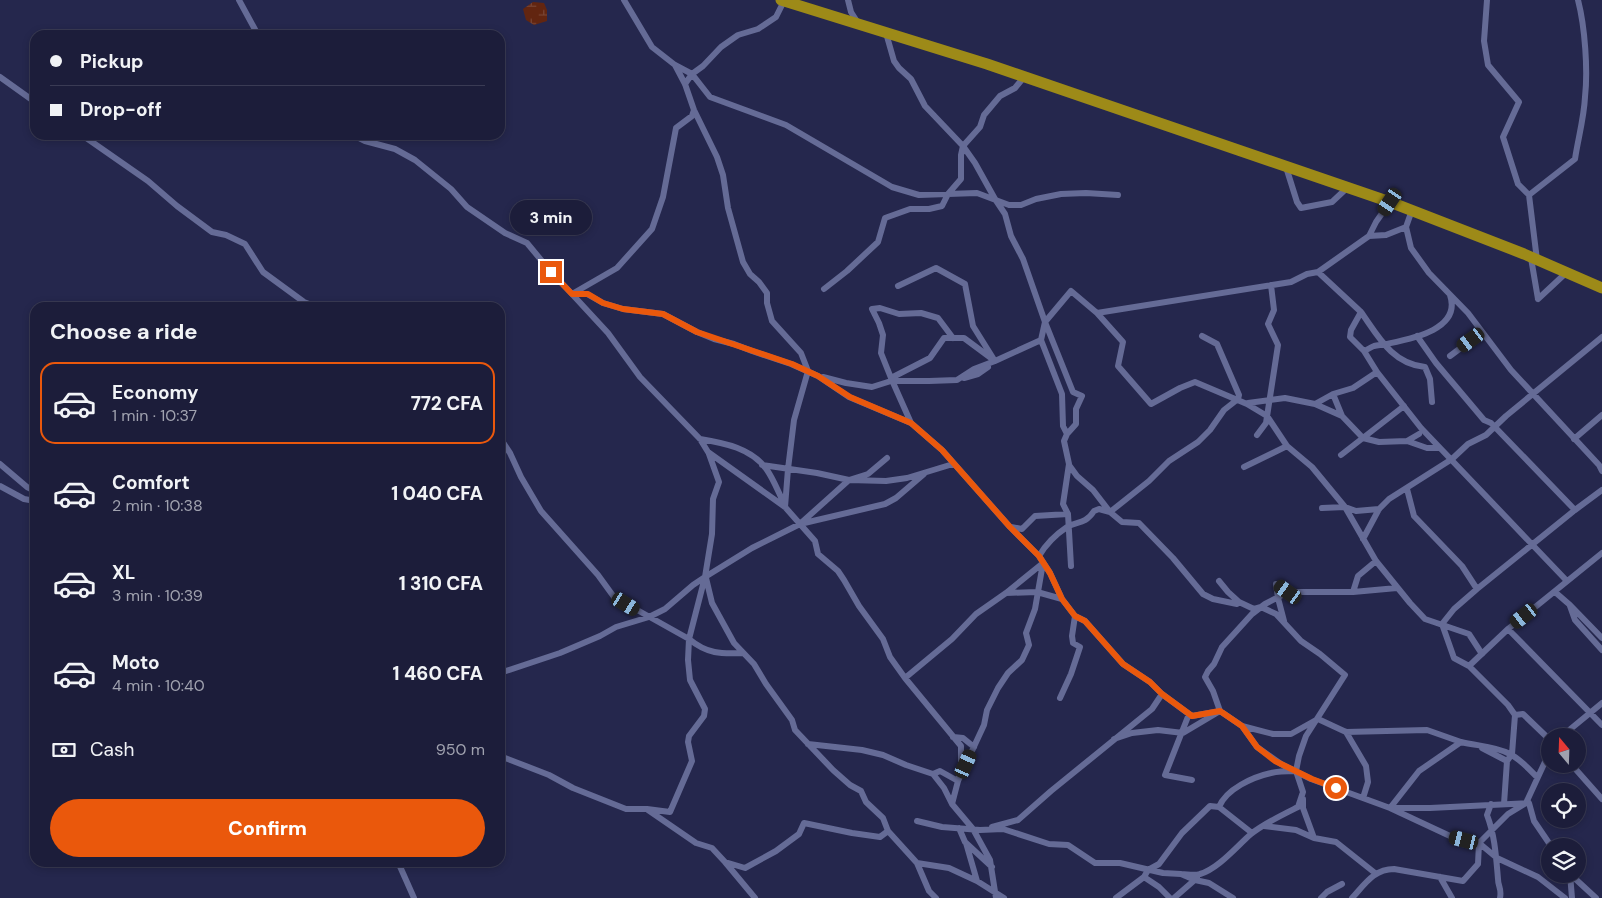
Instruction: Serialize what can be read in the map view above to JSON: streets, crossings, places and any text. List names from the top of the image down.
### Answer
{
  "north": "top",
  "page": {
    "banner": ["Pickup", "Drop-off"],
    "bubble": "3 min",
    "heading": "Choose a ride",
    "list": [
      {
        "name": "Economy",
        "note": "1 min · 10:37",
        "value": "772 CFA"
      },
      {
        "name": "Comfort",
        "note": "2 min · 10:38",
        "value": "1 040 CFA"
      },
      {
        "name": "XL",
        "note": "3 min · 10:39",
        "value": "1 310 CFA"
      },
      {
        "name": "Moto",
        "note": "4 min · 10:40",
        "value": "1 460 CFA"
      }
    ],
    "pay": ["Cash", "950 m"],
    "buttons": "Confirm"
  }
}
